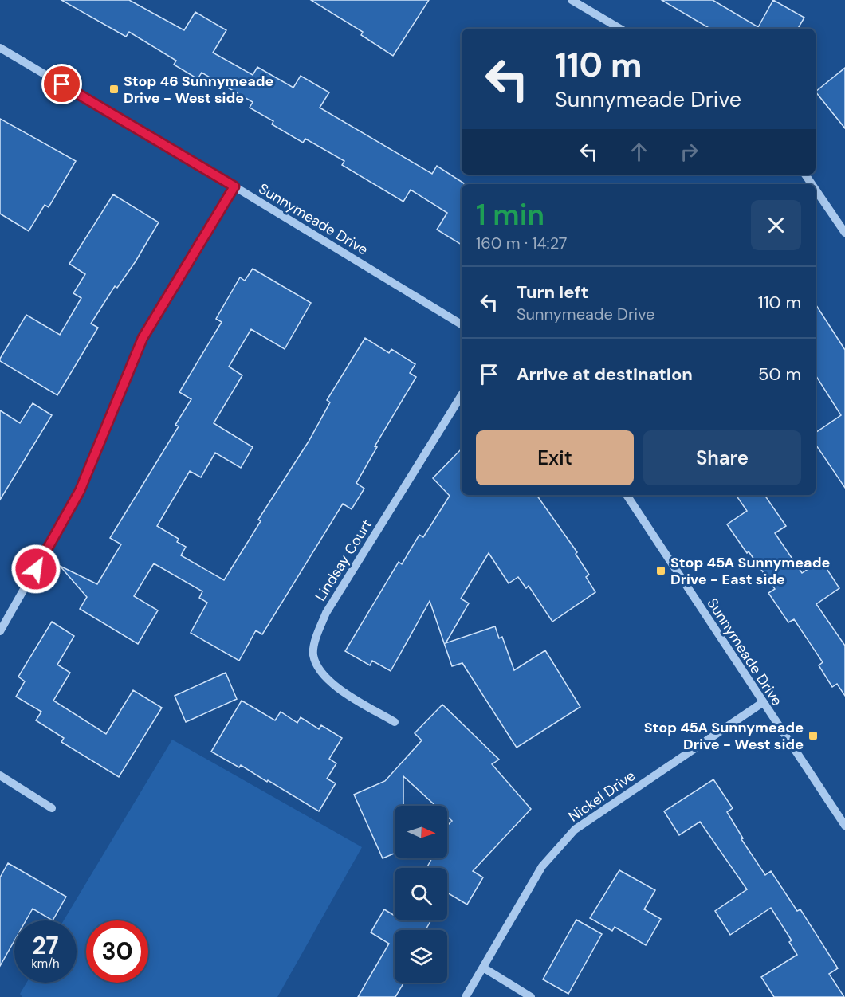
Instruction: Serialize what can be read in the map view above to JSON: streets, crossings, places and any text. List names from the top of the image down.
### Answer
{
  "streets": {
    "street": ["Sunnymeade Drive", "Lindsay Court", "Nickel Drive"]
  },
  "crossings": [
    ["Sunnymeade Drive", "Nickel Drive"]
  ],
  "places": {
    "transit": ["Stop 46 Sunnymeade Drive - West side", "Stop 45A Sunnymeade Drive - East side", "Stop 45A Sunnymeade Drive - West side"]
  },
  "north": "right",
  "page": {
    "turn": ["110 m", "Sunnymeade Drive"],
    "heading": ["1 min", "160 m · 14:27"],
    "list": [
      {
        "name": "Turn left",
        "note": "Sunnymeade Drive",
        "value": "110 m"
      },
      {
        "name": "Arrive at destination",
        "value": "50 m"
      }
    ],
    "buttons": ["Exit", "Share"],
    "speed": "27 km/h",
    "limit": "30"
  }
}
